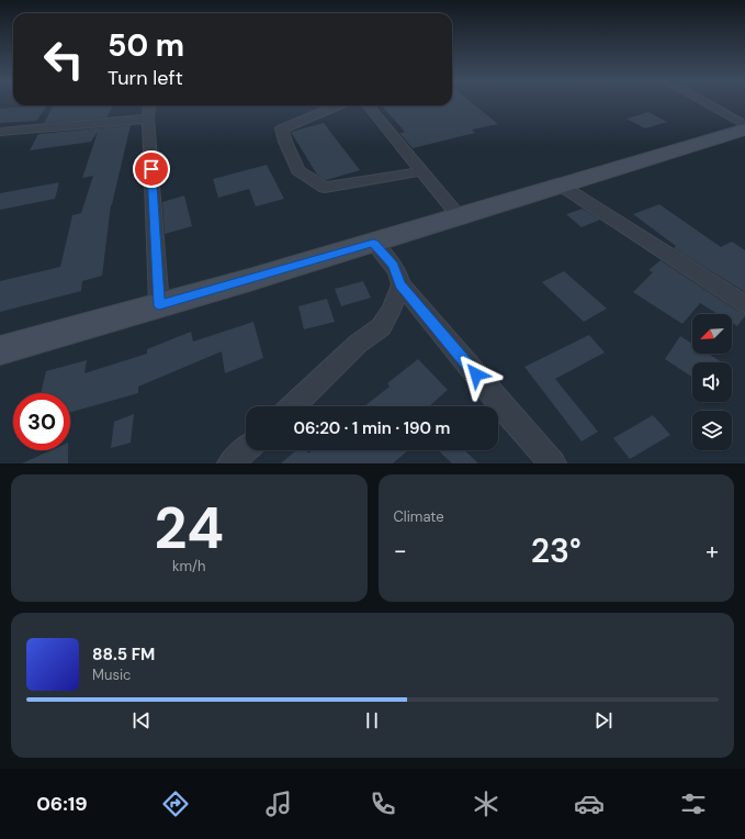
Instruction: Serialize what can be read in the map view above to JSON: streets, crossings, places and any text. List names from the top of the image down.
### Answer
{
  "north": "bottom left",
  "page": {
    "turn": ["50 m", "Turn left"],
    "limit": "30",
    "trip": "06:20 · 1 min · 190 m",
    "tile": [
      ["24", "km/h"],
      "Climate"
    ],
    "heat": ["−", "23°", "+"],
    "song": ["88.5 FM", "Music"],
    "tabs": "06:19"
  }
}
